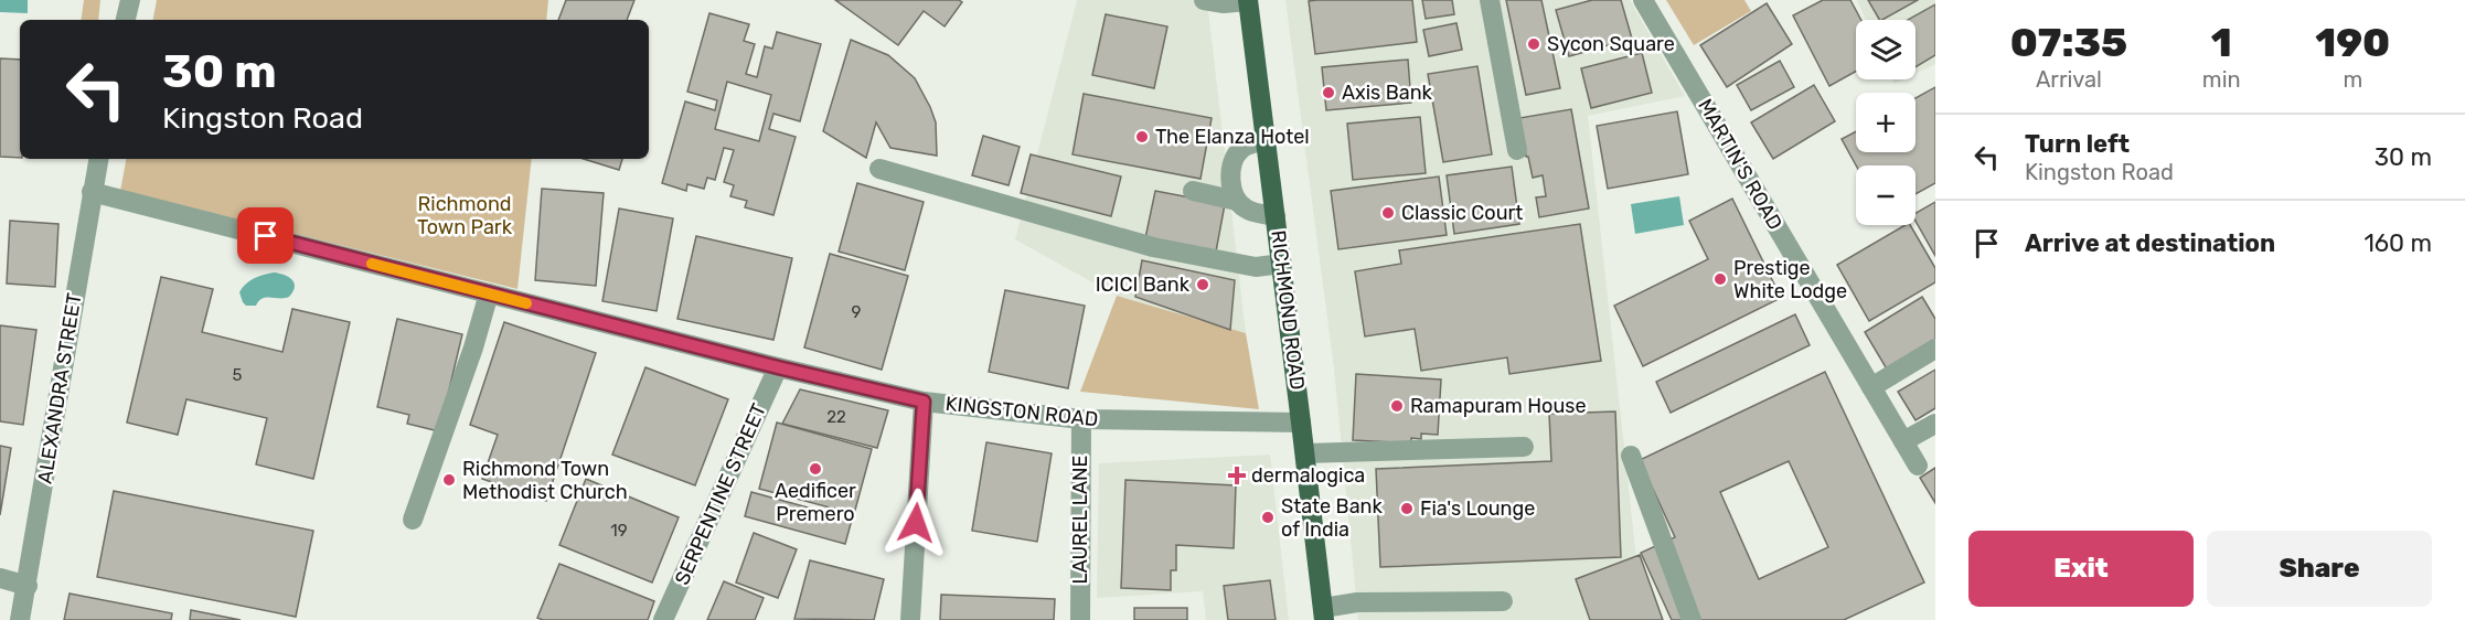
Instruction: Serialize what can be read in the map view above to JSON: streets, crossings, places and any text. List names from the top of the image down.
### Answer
{
  "streets": {
    "main road": ["RICHMOND ROAD"],
    "street": [
      "MARTIN'S ROAD",
      "ALEXANDRA STREET",
      "KINGSTON ROAD",
      "SERPENTINE STREET",
      "LAUREL LANE"
    ]
  },
  "crossings": [
    ["RICHMOND ROAD", "KINGSTON ROAD"],
    ["ALEXANDRA STREET", "KINGSTON ROAD"],
    ["KINGSTON ROAD", "SERPENTINE STREET"],
    ["KINGSTON ROAD", "LAUREL LANE"]
  ],
  "parks": ["Richmond Town Park"],
  "places": {
    "other": [
      "Sycon Square",
      "Axis Bank",
      "The Elanza Hotel",
      "Classic Court",
      "Prestige White Lodge",
      "ICICI Bank",
      "Ramapuram House",
      "Aedificer Premero",
      "Richmond Town Methodist Church",
      "Fia's Lounge",
      "State Bank of India"
    ],
    "health": ["dermalogica"]
  },
  "house_numbers": [
    "9",
    "5",
    "22",
    "19"
  ],
  "page": {
    "eta": [
      "07:35",
      "Arrival",
      "1",
      "min",
      "190",
      "m"
    ],
    "map_buttons": ["+", "−"],
    "turn": ["30 m", "Kingston Road"],
    "list": [
      {
        "name": "Turn left",
        "note": "Kingston Road",
        "value": "30 m"
      },
      {
        "name": "Arrive at destination",
        "value": "160 m"
      }
    ],
    "buttons": ["Exit", "Share"]
  }
}
